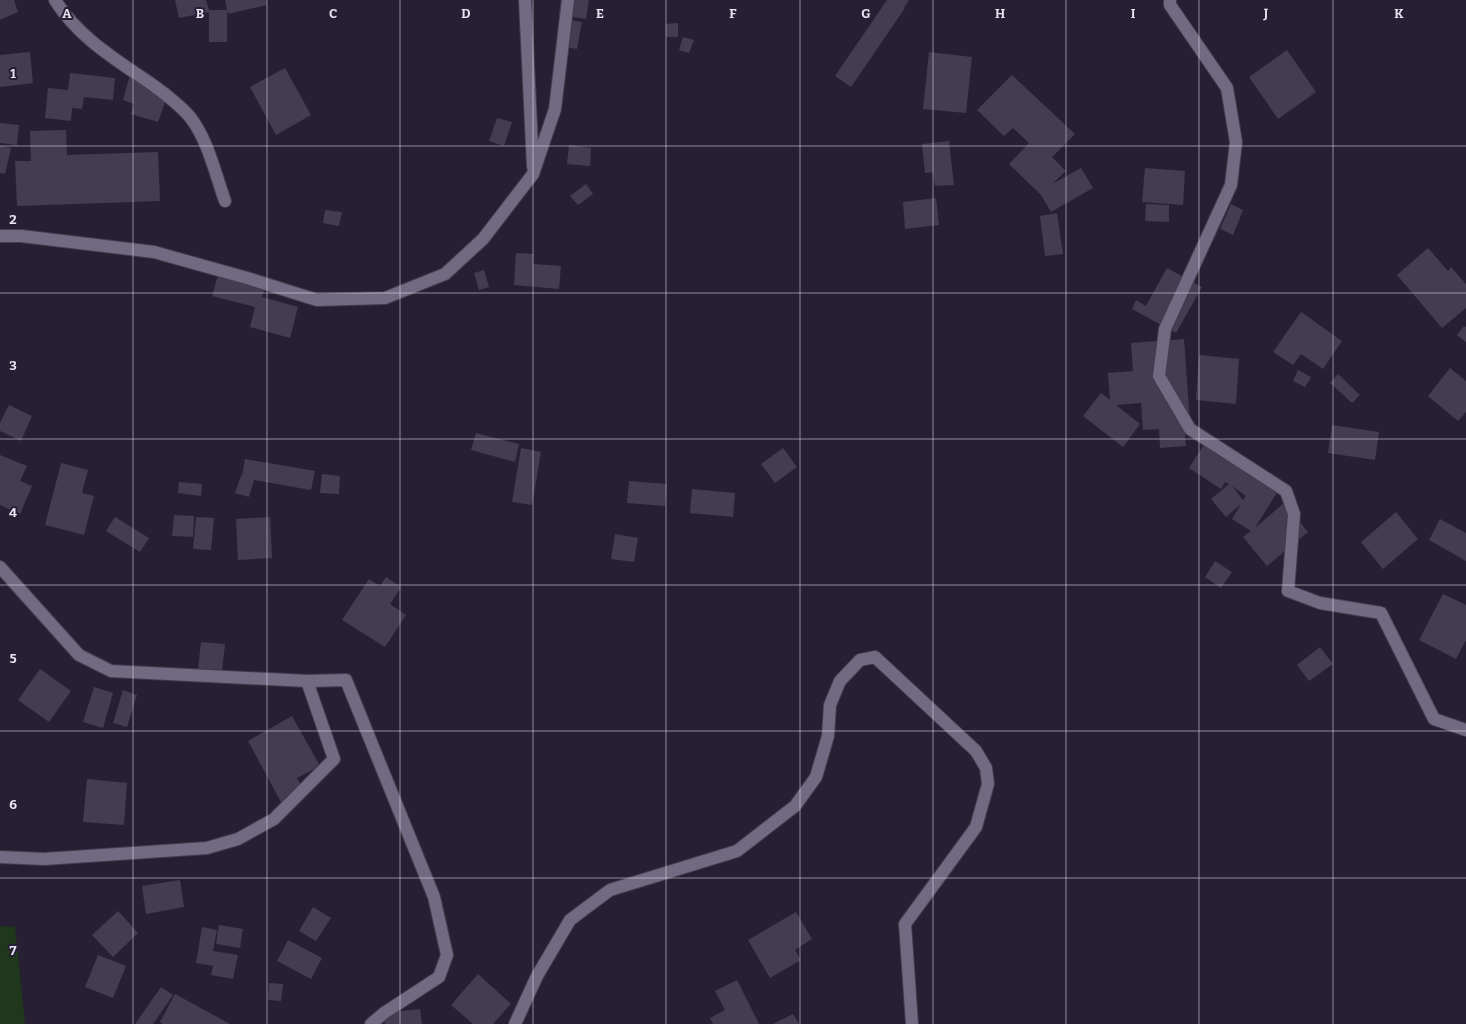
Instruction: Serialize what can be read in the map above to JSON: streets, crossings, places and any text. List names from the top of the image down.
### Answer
{
  "grid": {
    "columns": [
      "A",
      "B",
      "C",
      "D",
      "E",
      "F",
      "G",
      "H",
      "I",
      "J",
      "K"
    ],
    "rows": [
      "1",
      "2",
      "3",
      "4",
      "5",
      "6",
      "7"
    ]
  }
}
